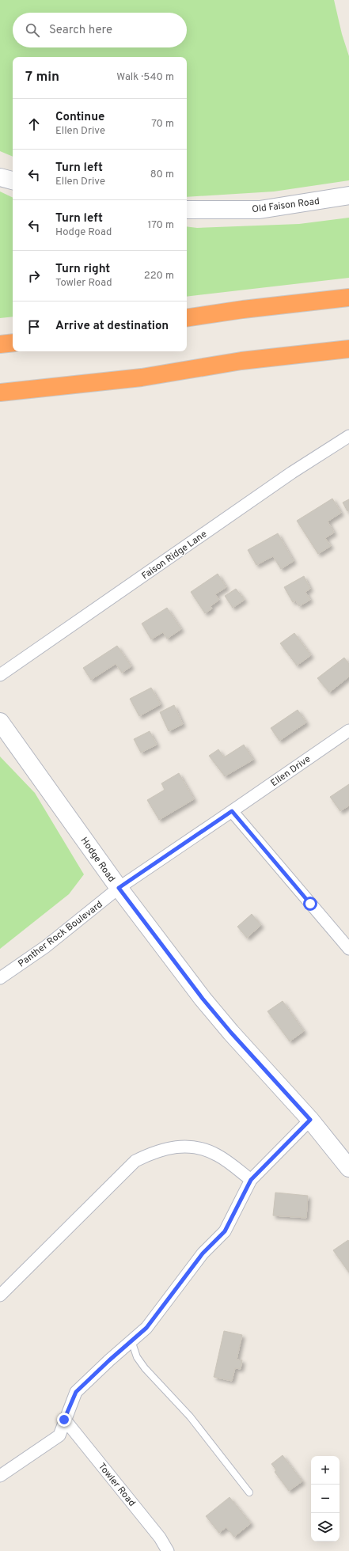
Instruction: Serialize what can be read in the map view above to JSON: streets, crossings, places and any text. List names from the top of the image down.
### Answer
{
  "streets": {
    "main road": ["Old Faison Road", "Hodge Road"],
    "street": [
      "Faison Ridge Lane",
      "Ellen Drive",
      "Panther Rock Boulevard",
      "Towler Road"
    ]
  },
  "crossings": [
    ["Ellen Drive", "Hodge Road"],
    ["Ellen Drive", "Panther Rock Boulevard"],
    ["Hodge Road", "Panther Rock Boulevard"]
  ],
  "page": {
    "search": "Search here",
    "heading": ["7 min", "Walk · 540 m"],
    "list": [
      ["Continue", "Ellen Drive", "70 m"],
      ["Turn left", "Ellen Drive", "80 m"],
      ["Turn left", "Hodge Road", "170 m"],
      ["Turn right", "Towler Road", "220 m"],
      "Arrive at destination"
    ],
    "map_buttons": ["+", "−"]
  }
}
